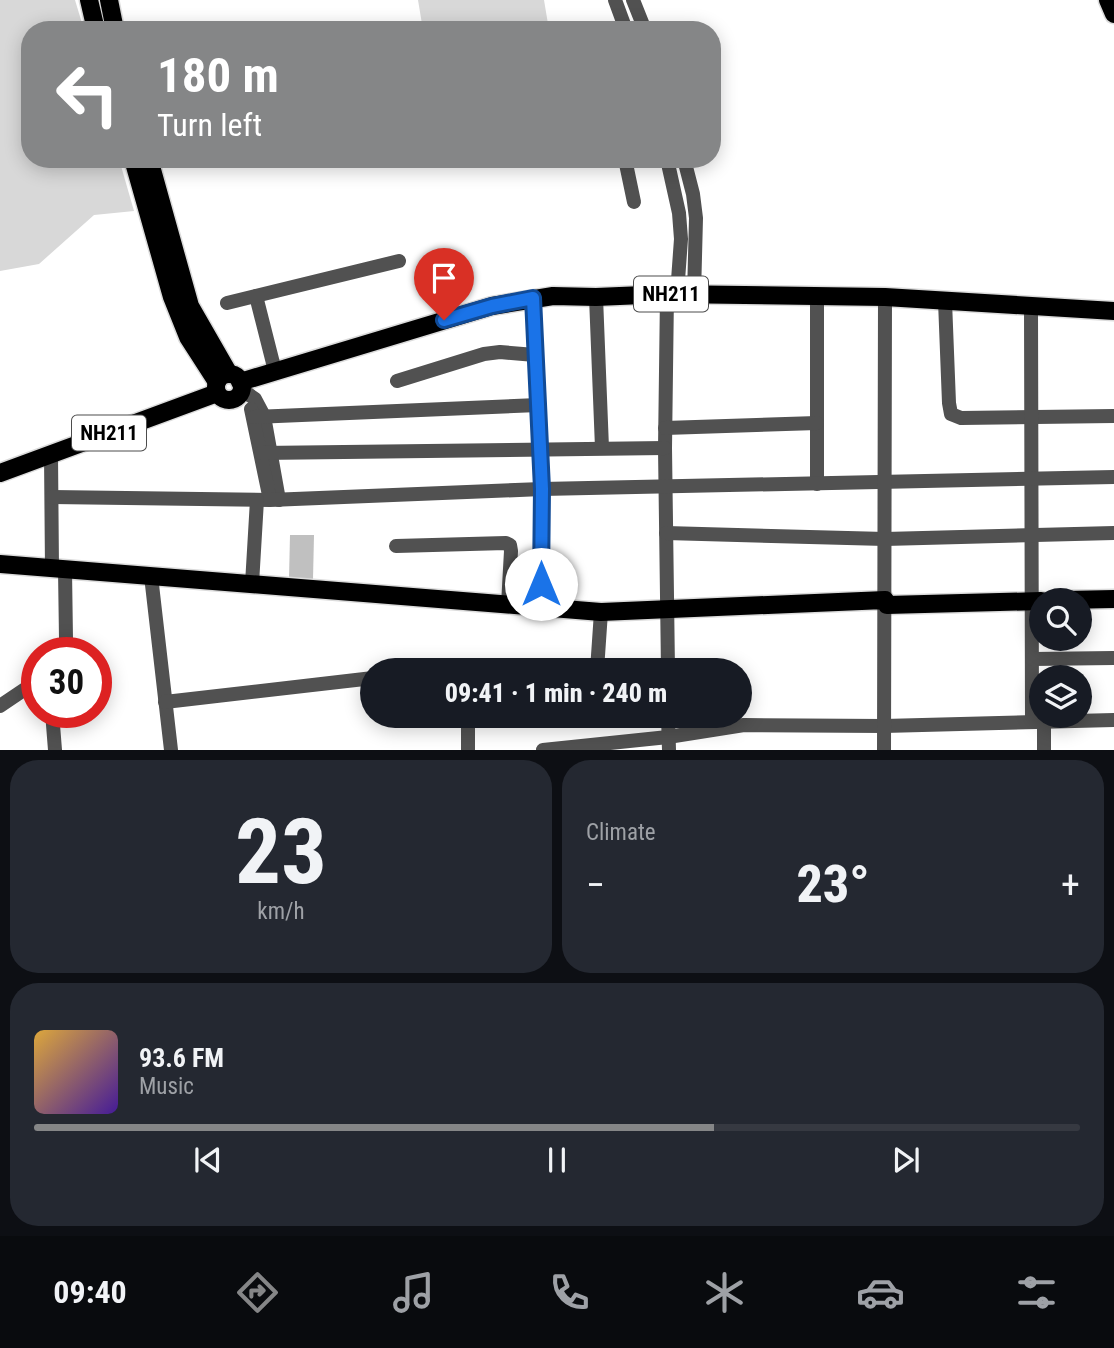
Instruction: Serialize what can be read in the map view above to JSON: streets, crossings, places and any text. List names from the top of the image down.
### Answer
{
  "streets": {
    "main road": ["NH211"]
  },
  "page": {
    "turn": ["180 m", "Turn left"],
    "limit": "30",
    "trip": "09:41 · 1 min · 240 m",
    "tile": [
      ["23", "km/h"],
      "Climate"
    ],
    "heat": ["−", "23°", "+"],
    "song": ["93.6 FM", "Music"],
    "tabs": "09:40"
  }
}
